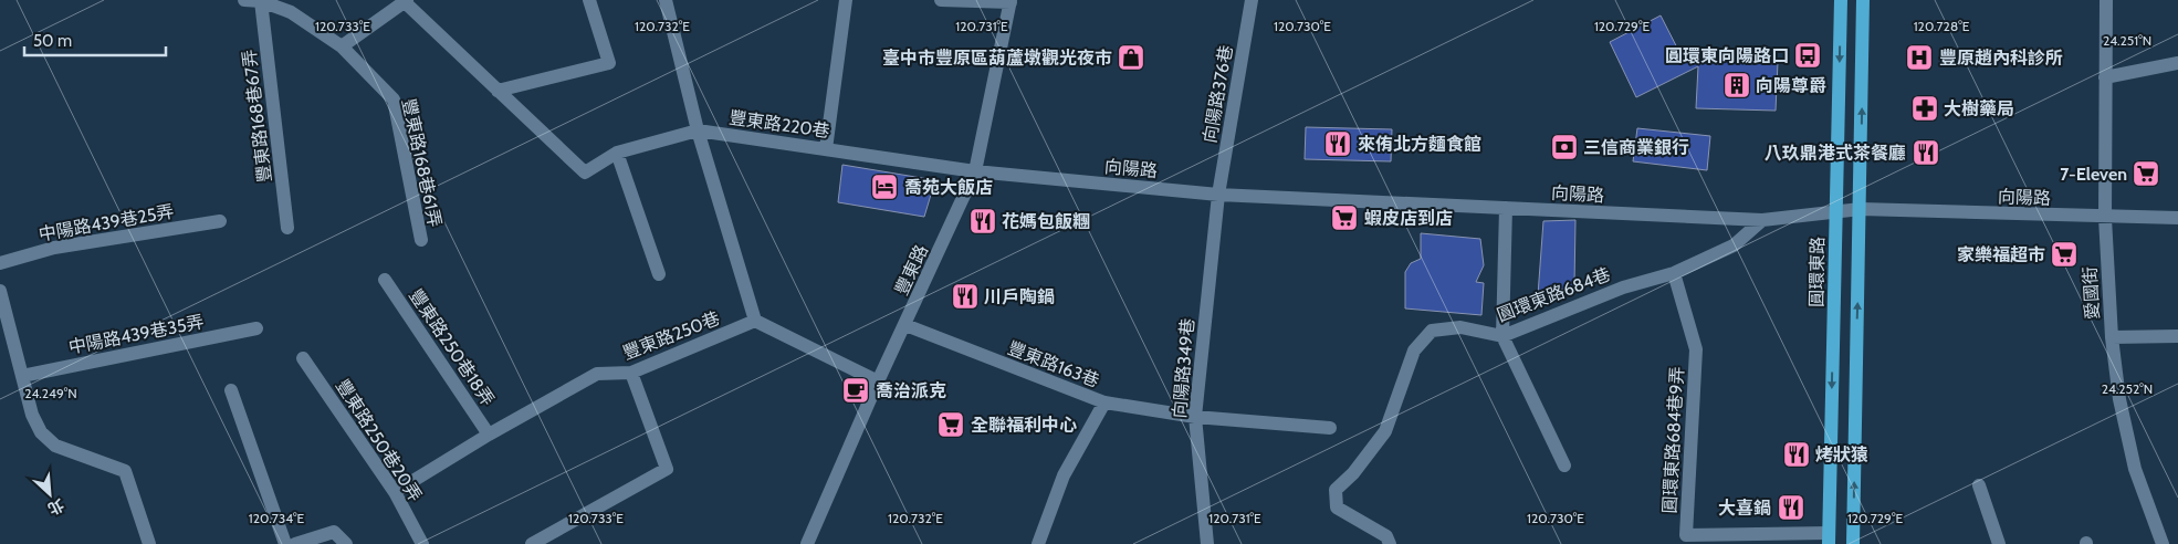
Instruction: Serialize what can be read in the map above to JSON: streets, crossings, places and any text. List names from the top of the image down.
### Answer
{
  "streets": {
    "main road": ["圓環東路"],
    "street": [
      "向陽路376巷",
      "豐東路168巷67弄",
      "豐東路220巷",
      "豐東路168巷61弄",
      "向陽路",
      "中陽路439巷25弄",
      "豐東路",
      "愛國街",
      "圓環東路684巷",
      "中陽路439巷35弄",
      "豐東路250巷",
      "豐東路250巷18弄",
      "豐東路163巷",
      "向陽路349巷",
      "豐東路250巷20弄",
      "圓環東路684巷9弄"
    ]
  },
  "crossings": [
    ["向陽路376巷", "向陽路"],
    ["向陽路376巷", "向陽路349巷"],
    ["豐東路168巷67弄", "豐東路168巷61弄"],
    ["豐東路220巷", "向陽路"],
    ["豐東路220巷", "豐東路"],
    ["向陽路", "豐東路"],
    ["向陽路", "圓環東路"],
    ["向陽路", "愛國街"],
    ["向陽路", "圓環東路684巷"],
    ["向陽路", "向陽路349巷"],
    ["豐東路", "豐東路163巷"],
    ["圓環東路", "圓環東路684巷9弄"],
    ["圓環東路684巷", "圓環東路684巷9弄"],
    ["豐東路250巷", "豐東路250巷18弄"],
    ["豐東路250巷", "豐東路250巷20弄"],
    ["豐東路163巷", "向陽路349巷"]
  ],
  "places": {
    "bus stop": ["圓環東向陽路口"],
    "shop": ["臺中市豐原區葫蘆墩觀光夜市"],
    "hospital": ["豐原趙內科診所"],
    "building": ["向陽尊爵"],
    "pharmacy": ["大樹藥局"],
    "restaurant": [
      "來侑北方麵食館",
      "八玖鼎港式茶餐廳",
      "花媽包飯糰",
      "川戶陶鍋",
      "烤狀猿",
      "大喜鍋"
    ],
    "bank": ["三信商業銀行"],
    "supermarket": [
      "7-Eleven",
      "蝦皮店到店",
      "家樂福超市",
      "全聯福利中心"
    ],
    "hotel": ["喬苑大飯店"],
    "cafe": ["喬治派克"]
  },
  "scale_bar": "50 m",
  "north": "bottom right",
  "coordinates": [
    "120.733°E",
    "120.732°E",
    "120.731°E",
    "120.730°E",
    "120.729°E",
    "120.728°E",
    "24.251°N",
    "24.252°N",
    "24.249°N",
    "120.734°E"
  ]
}
